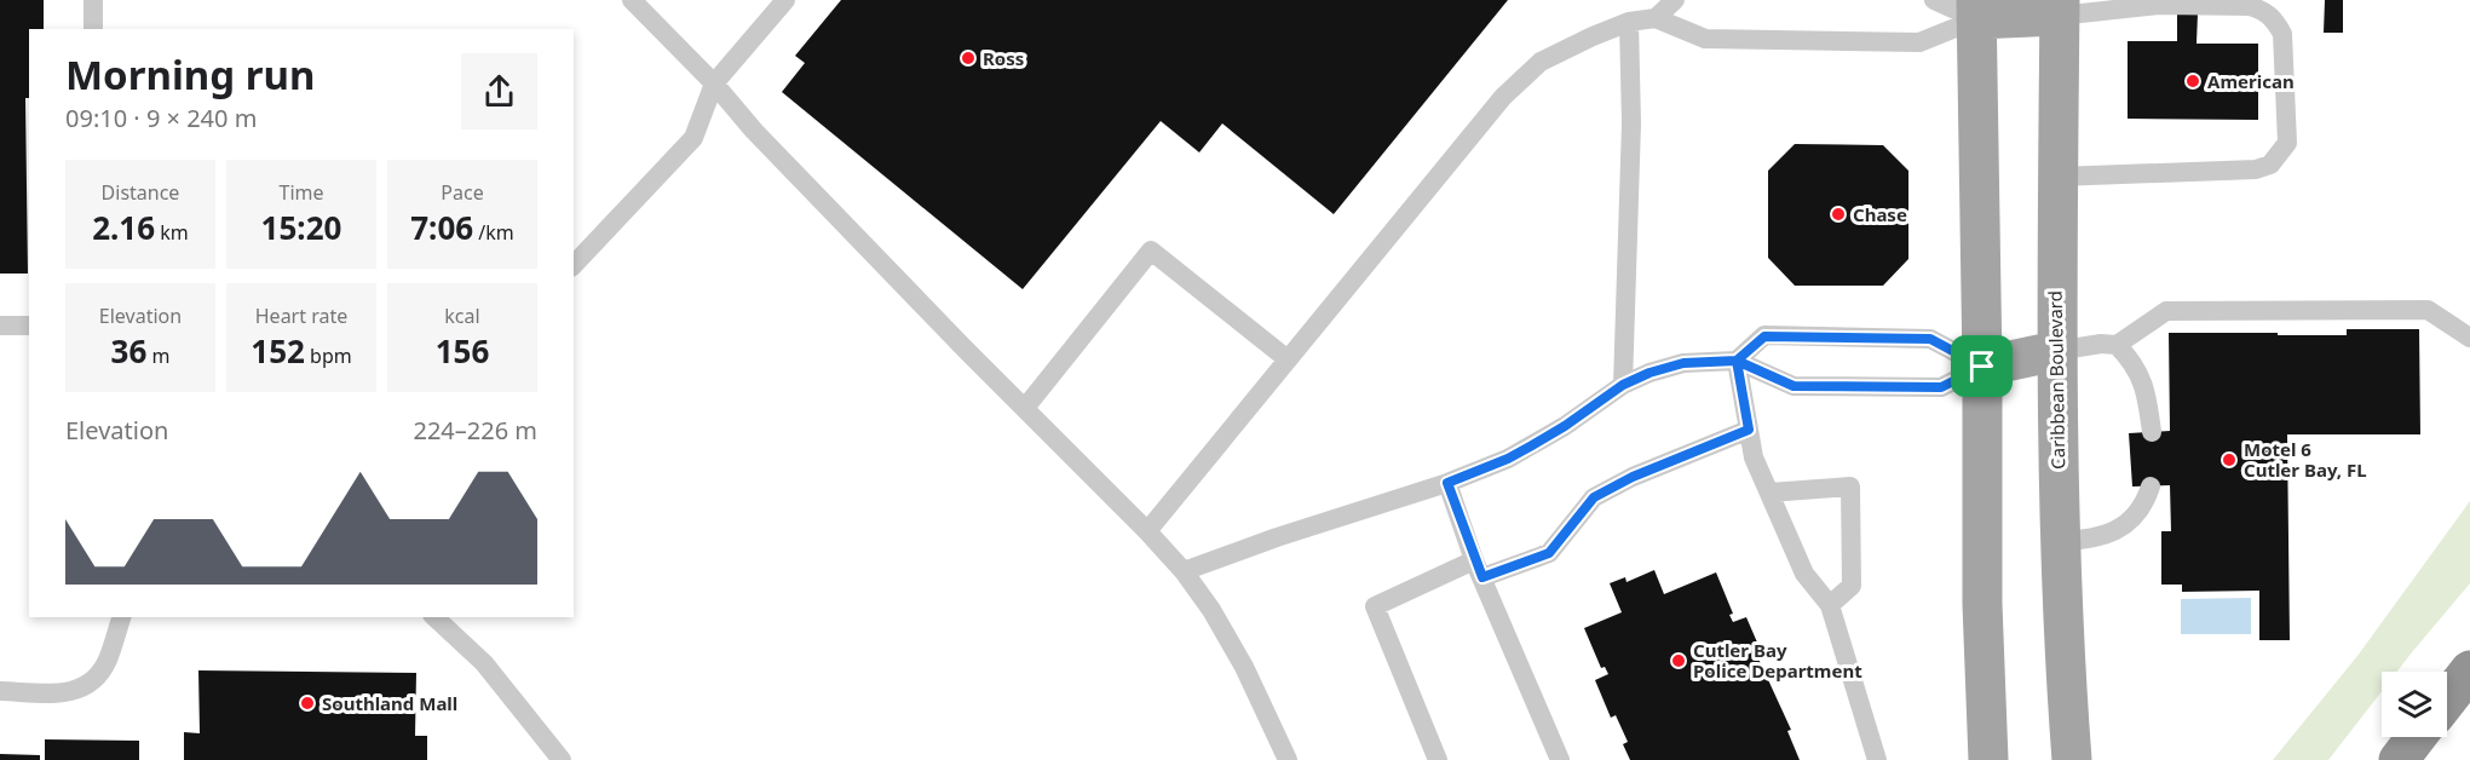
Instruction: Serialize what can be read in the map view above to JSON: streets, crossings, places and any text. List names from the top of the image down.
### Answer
{
  "streets": {
    "main road": ["Caribbean Boulevard"]
  },
  "places": [
    "Ross",
    "American",
    "Chase",
    "Motel 6 Cutler Bay, FL",
    "Cutler Bay Police Department",
    "Southland Mall"
  ],
  "page": {
    "heading": ["Morning run", "09:10 · 9 × 240 m"],
    "stats": [
      ["Distance", "2.16 km"],
      ["Time", "15:20"],
      ["Pace", "7:06 /km"],
      ["Elevation", "36 m"],
      ["Heart rate", "152 bpm"],
      ["kcal", "156"]
    ],
    "chart": ["Elevation", "224–226 m"]
  }
}
